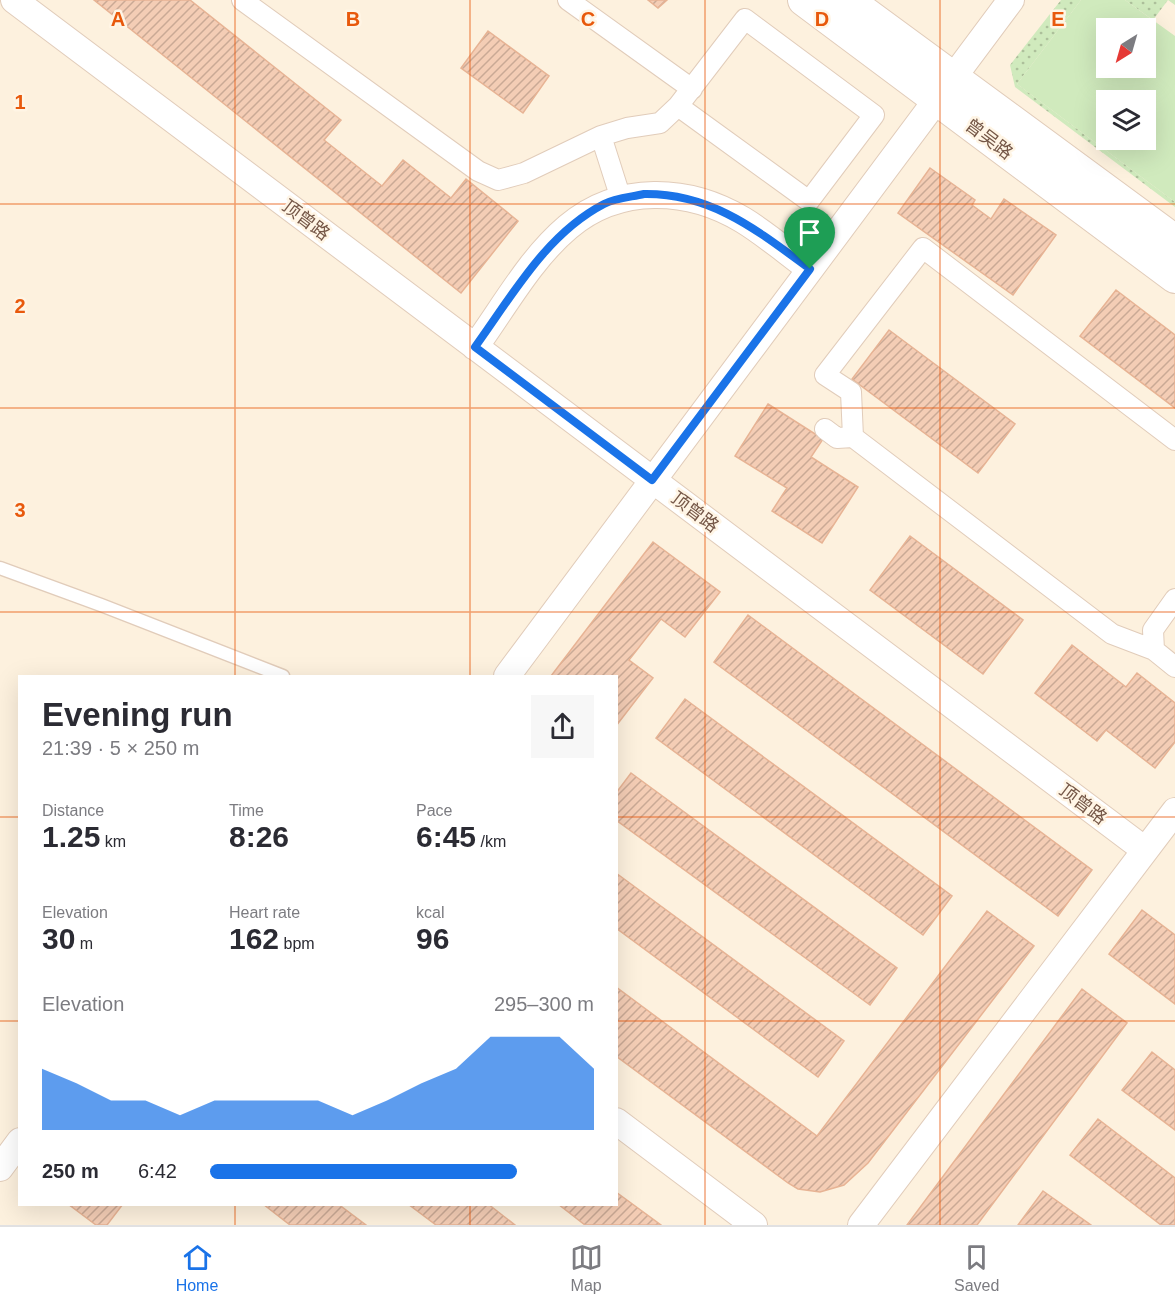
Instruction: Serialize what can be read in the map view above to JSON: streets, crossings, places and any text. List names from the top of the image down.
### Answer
{
  "streets": {
    "street": ["曾吴路", "顶曾路"]
  },
  "north": "bottom left",
  "page": {
    "heading": ["Evening run", "21:39 · 5 × 250 m"],
    "stats": [
      ["Distance", "1.25 km"],
      ["Time", "8:26"],
      ["Pace", "6:45 /km"],
      ["Elevation", "30 m"],
      ["Heart rate", "162 bpm"],
      ["kcal", "96"]
    ],
    "chart": ["Elevation", "295–300 m"],
    "list": [
      {
        "name": "250 m",
        "note": "6:42"
      }
    ],
    "tabs": ["Home", "Map", "Saved"]
  },
  "grid": {
    "columns": [
      "A",
      "B",
      "C",
      "D",
      "E"
    ],
    "rows": ["1", "2", "3"]
  }
}
